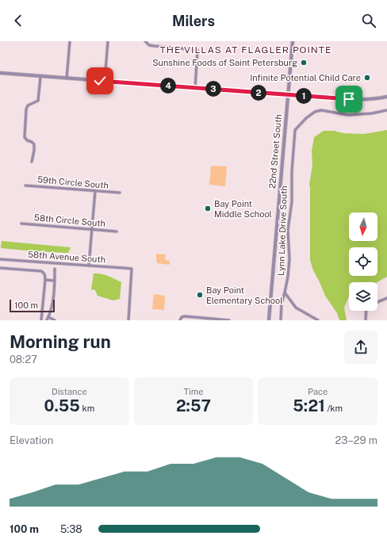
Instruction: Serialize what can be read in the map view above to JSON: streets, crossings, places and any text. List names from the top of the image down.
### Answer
{
  "streets": {
    "street": [
      "22nd Street South",
      "59th Circle South",
      "58th Circle South",
      "Lynn Lake Drive South",
      "58th Avenue South"
    ]
  },
  "districts": ["THE VILLAS AT FLAGLER POINTE"],
  "places": [
    "Sunshine Foods of Saint Petersburg",
    "Infinite Potential Child Care",
    "Bay Point Middle School",
    "Bay Point Elementary School"
  ],
  "scale_bar": "100 m",
  "north": "bottom",
  "page": {
    "header": "Milers",
    "pins": [
      "4",
      "3",
      "2",
      "1"
    ],
    "scale": "100 m",
    "heading": ["Morning run", "08:27"],
    "stats": [
      ["Distance", "0.55 km"],
      ["Time", "2:57"],
      ["Pace", "5:21 /km"]
    ],
    "chart": ["Elevation", "23–29 m"],
    "list": [
      {
        "name": "100 m",
        "note": "5:38"
      }
    ]
  }
}
